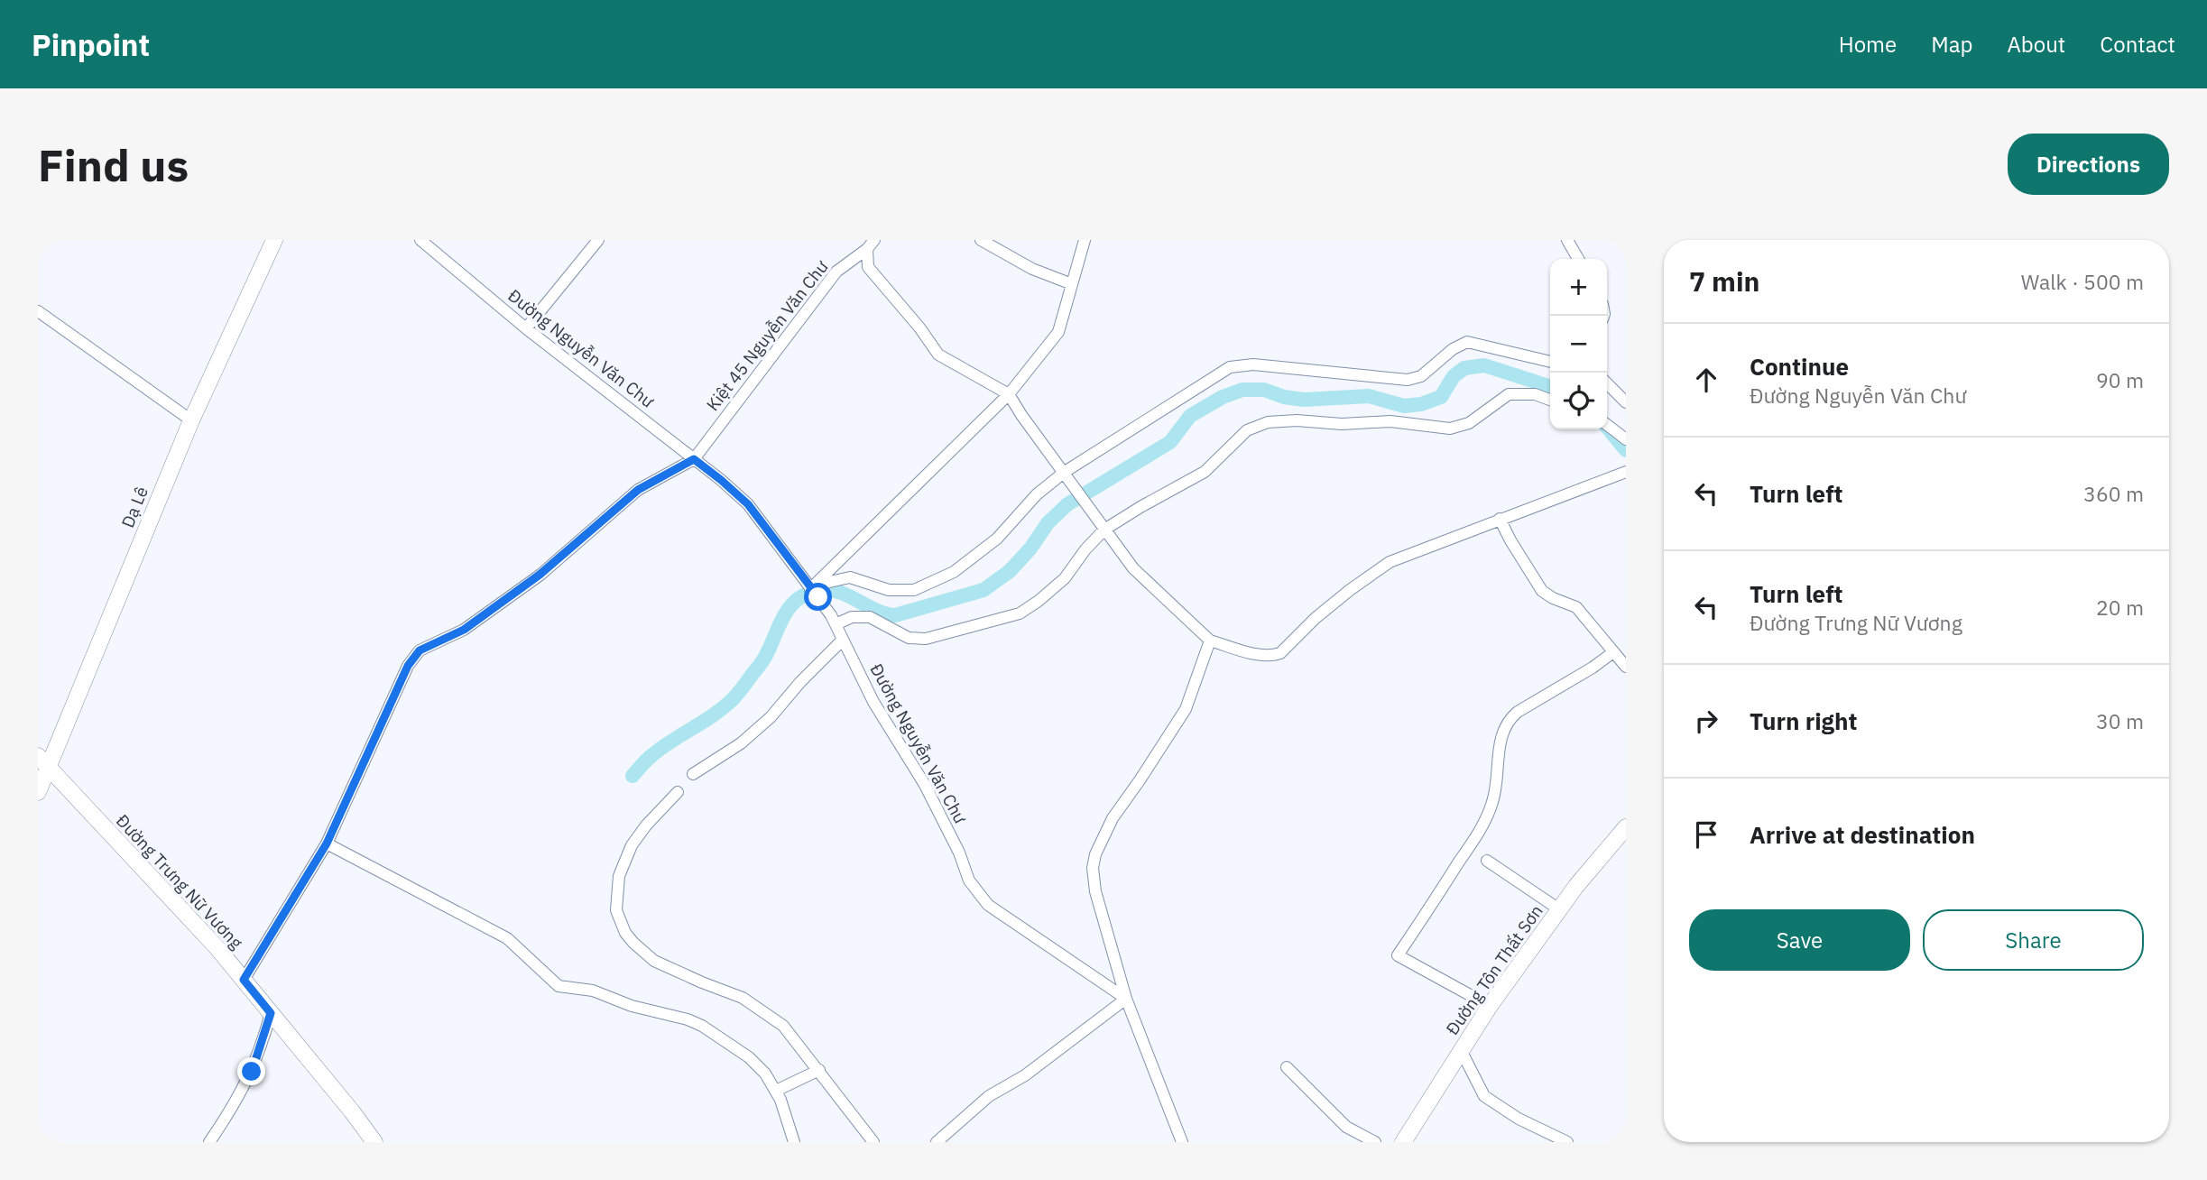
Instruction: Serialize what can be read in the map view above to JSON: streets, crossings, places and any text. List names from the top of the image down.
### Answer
{
  "streets": {
    "street": [
      "Kiệt 45 Nguyễn Văn Chư",
      "Đường Nguyễn Văn Chư",
      "Dạ Lê",
      "Đường Trưng Nữ Vương",
      "Đường Tôn Thất Sơn"
    ]
  },
  "crossings": [
    ["Kiệt 45 Nguyễn Văn Chư", "Đường Nguyễn Văn Chư"],
    ["Dạ Lê", "Đường Trưng Nữ Vương"]
  ],
  "page": {
    "header": "Pinpoint",
    "nav": [
      "Home",
      "Map",
      "About",
      "Contact"
    ],
    "buttons": [
      "Directions",
      ["Save", "Share"]
    ],
    "title": "Find us",
    "heading": ["7 min", "Walk · 500 m"],
    "map_buttons": ["+", "−"],
    "list": [
      ["Continue", "Đường Nguyễn Văn Chư", "90 m"],
      ["Turn left", "360 m"],
      ["Turn left", "Đường Trưng Nữ Vương", "20 m"],
      ["Turn right", "30 m"],
      "Arrive at destination"
    ]
  }
}
